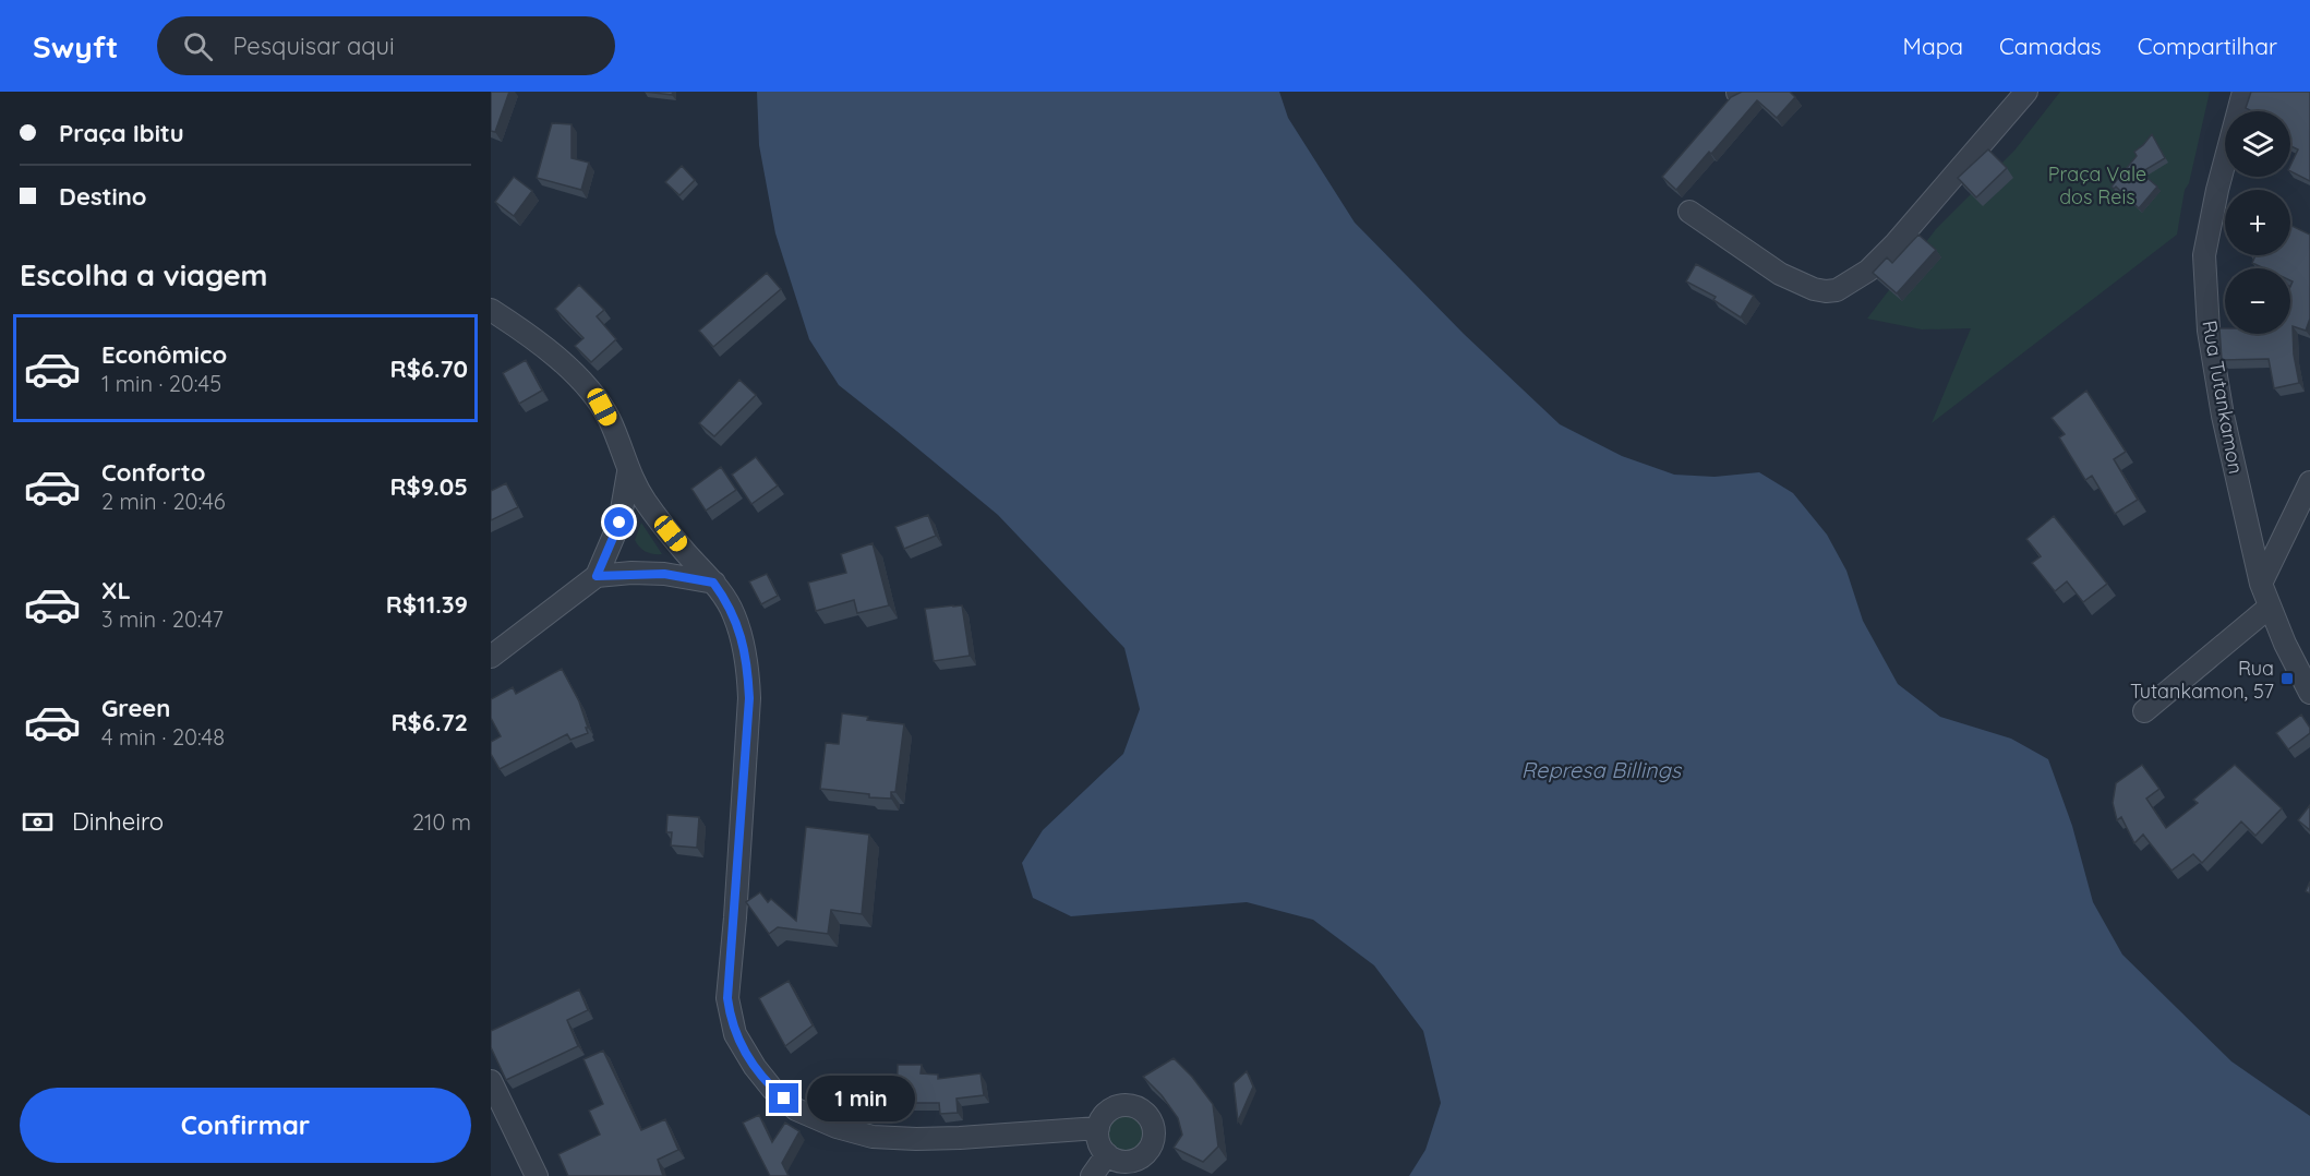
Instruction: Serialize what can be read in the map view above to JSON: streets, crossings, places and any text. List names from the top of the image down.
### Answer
{
  "streets": {
    "street": ["Rua Tutankamon"]
  },
  "water": ["Represa Billings"],
  "parks": ["Praça Vale dos Reis"],
  "places": {
    "transit": ["Rua Tutankamon, 57"]
  },
  "page": {
    "header": "Swyft",
    "search": "Pesquisar aqui",
    "nav": ["Mapa", "Camadas", "Compartilhar"],
    "banner": ["Praça Ibitu", "Destino"],
    "map_buttons": ["+", "−"],
    "heading": "Escolha a viagem",
    "list": [
      {
        "name": "Econômico",
        "note": "1 min · 20:45",
        "value": "R$6.70"
      },
      {
        "name": "Conforto",
        "note": "2 min · 20:46",
        "value": "R$9.05"
      },
      {
        "name": "XL",
        "note": "3 min · 20:47",
        "value": "R$11.39"
      },
      {
        "name": "Green",
        "note": "4 min · 20:48",
        "value": "R$6.72"
      }
    ],
    "pay": ["Dinheiro", "210 m"],
    "buttons": "Confirmar",
    "bubble": "1 min"
  }
}
